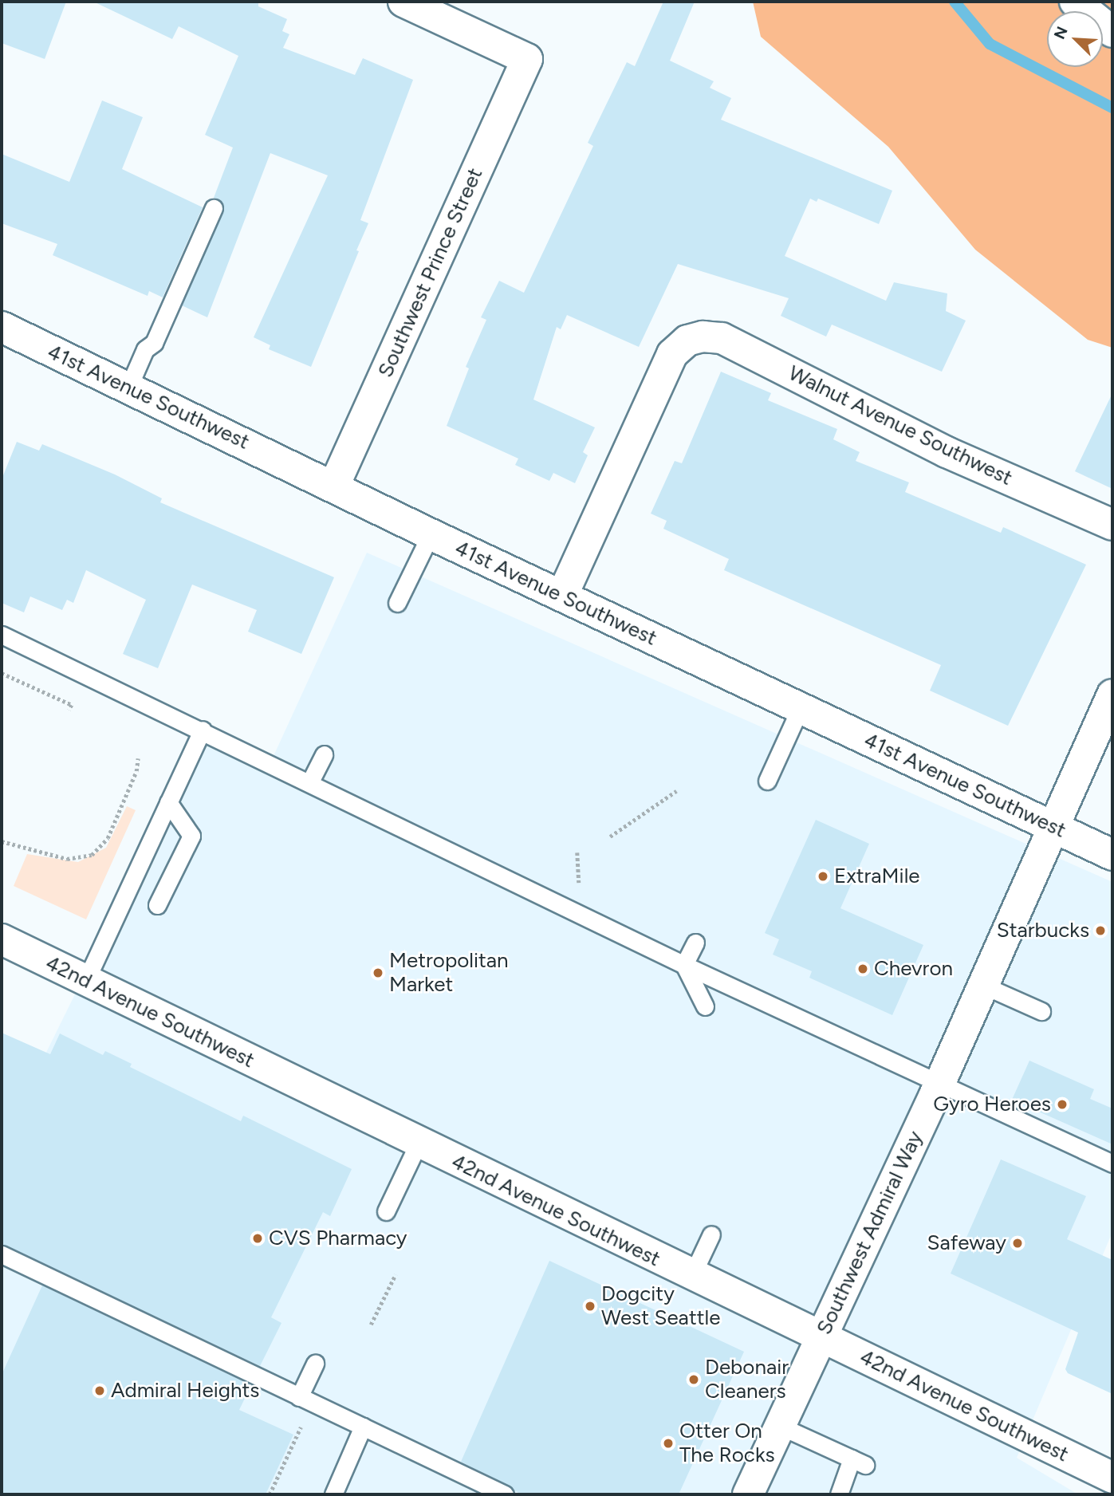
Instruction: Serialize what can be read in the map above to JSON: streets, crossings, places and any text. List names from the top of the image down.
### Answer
{
  "streets": {
    "street": [
      "Southwest Prince Street",
      "41st Avenue Southwest",
      "Walnut Avenue Southwest",
      "42nd Avenue Southwest",
      "Southwest Admiral Way"
    ]
  },
  "crossings": [
    ["Southwest Prince Street", "41st Avenue Southwest"],
    ["41st Avenue Southwest", "Walnut Avenue Southwest"],
    ["41st Avenue Southwest", "Southwest Admiral Way"],
    ["42nd Avenue Southwest", "Southwest Admiral Way"]
  ],
  "places": [
    "ExtraMile",
    "Starbucks",
    "Chevron",
    "Metropolitan Market",
    "Gyro Heroes",
    "CVS Pharmacy",
    "Safeway",
    "Dogcity West Seattle",
    "Debonair Cleaners",
    "Admiral Heights",
    "Otter On The Rocks"
  ],
  "north": "top left"
}
